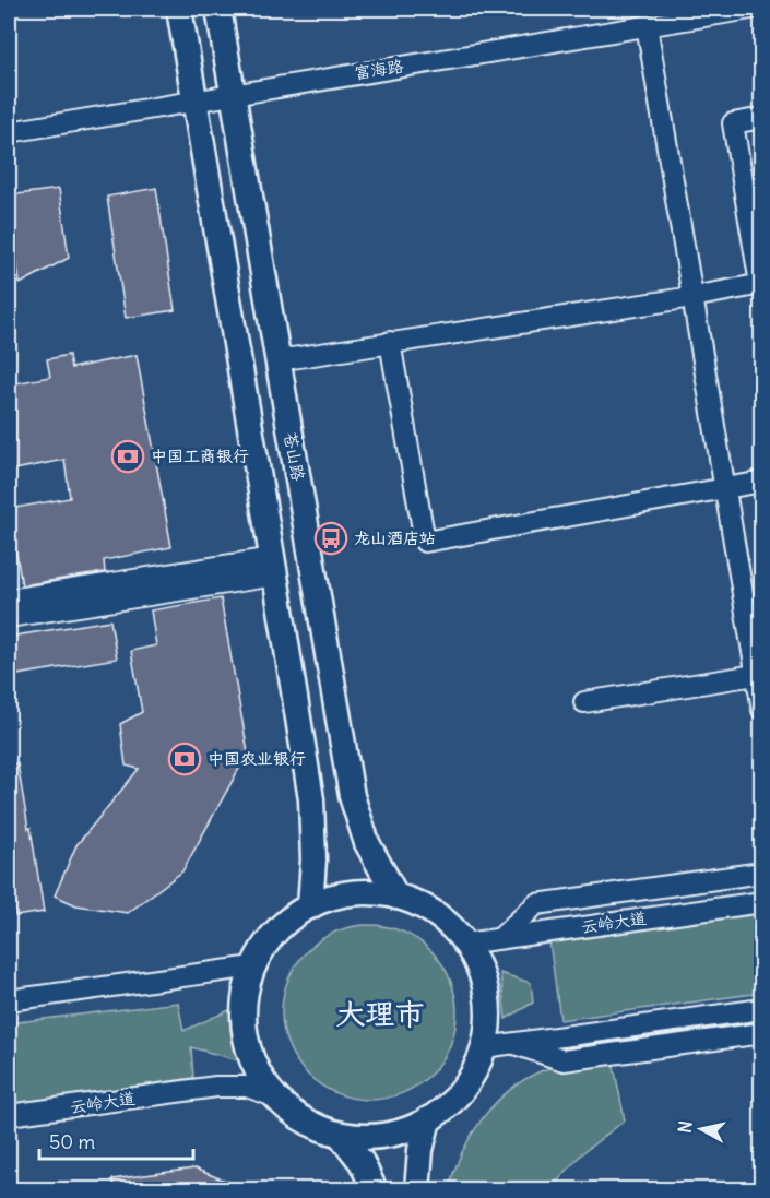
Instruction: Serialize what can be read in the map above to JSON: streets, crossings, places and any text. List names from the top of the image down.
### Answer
{
  "streets": {
    "main road": ["苍山路"],
    "street": ["富海路", "云岭大道"]
  },
  "crossings": [
    ["富海路", "苍山路"]
  ],
  "districts": ["大理市"],
  "places": {
    "bank": ["中国工商银行", "中国农业银行"],
    "bus stop": ["龙山酒店站"]
  },
  "scale_bar": "50 m",
  "north": "left"
}
